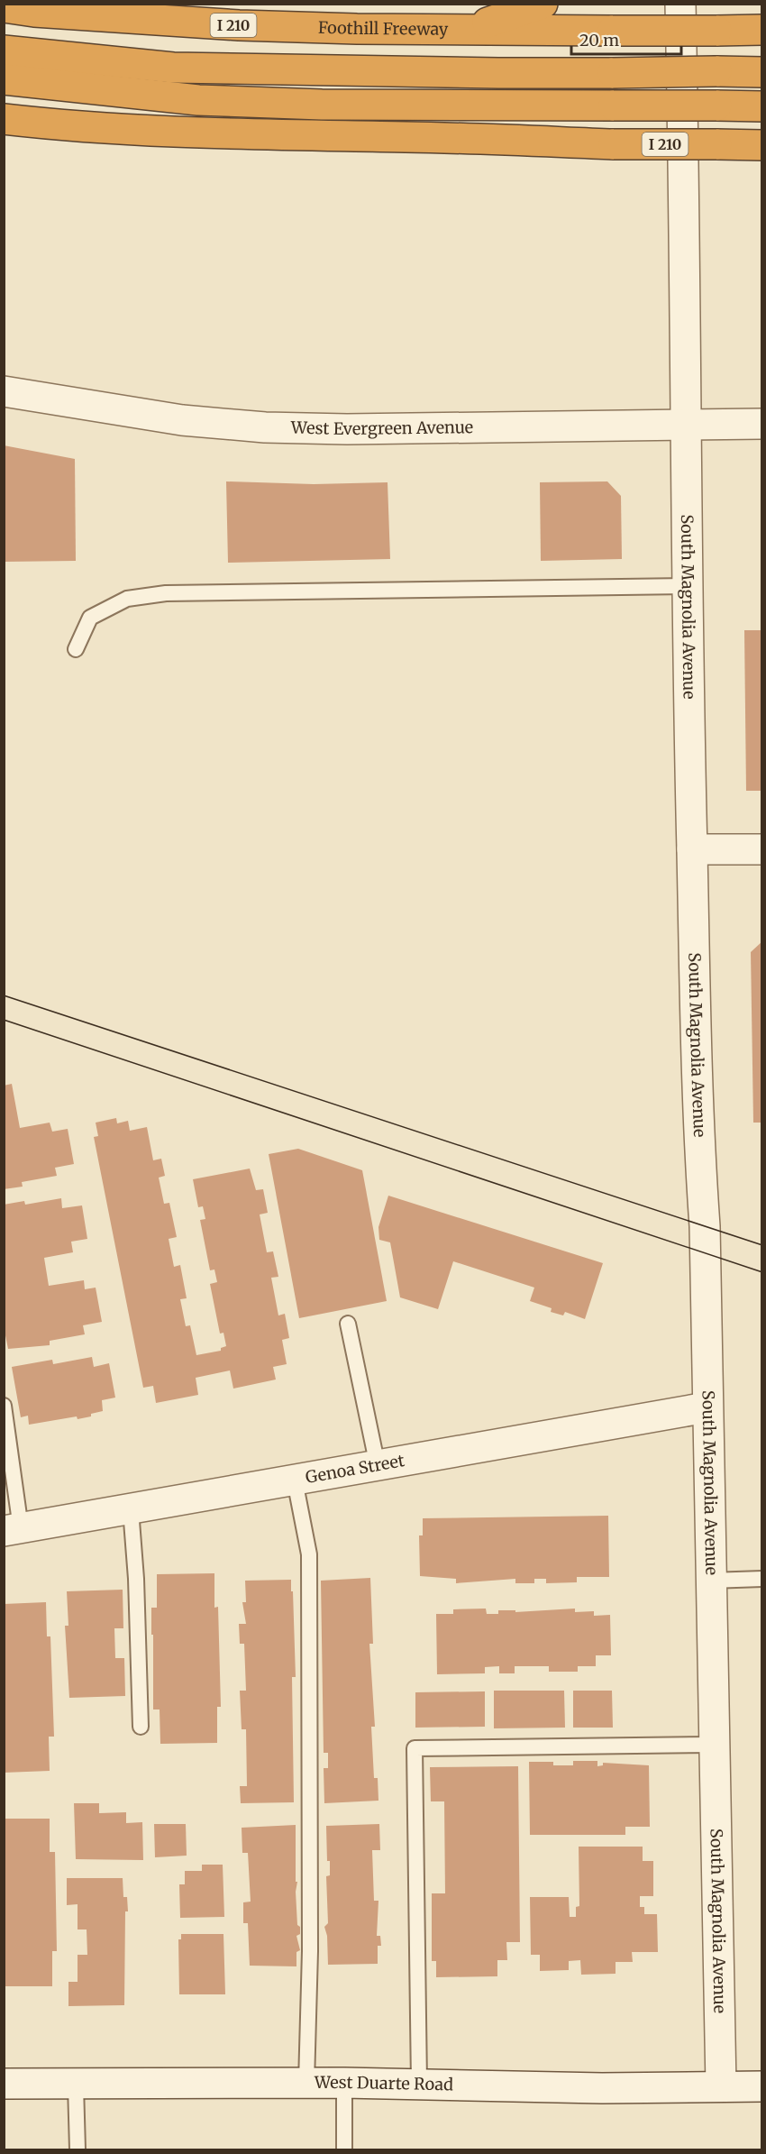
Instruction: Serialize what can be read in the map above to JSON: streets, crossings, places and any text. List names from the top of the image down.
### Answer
{
  "streets": {
    "highway": ["I 210", "Foothill Freeway"],
    "street": [
      "West Evergreen Avenue",
      "South Magnolia Avenue",
      "Genoa Street",
      "West Duarte Road"
    ]
  },
  "crossings": [
    ["West Evergreen Avenue", "South Magnolia Avenue"],
    ["South Magnolia Avenue", "Genoa Street"],
    ["South Magnolia Avenue", "West Duarte Road"]
  ],
  "scale_bar": "20 m"
}
